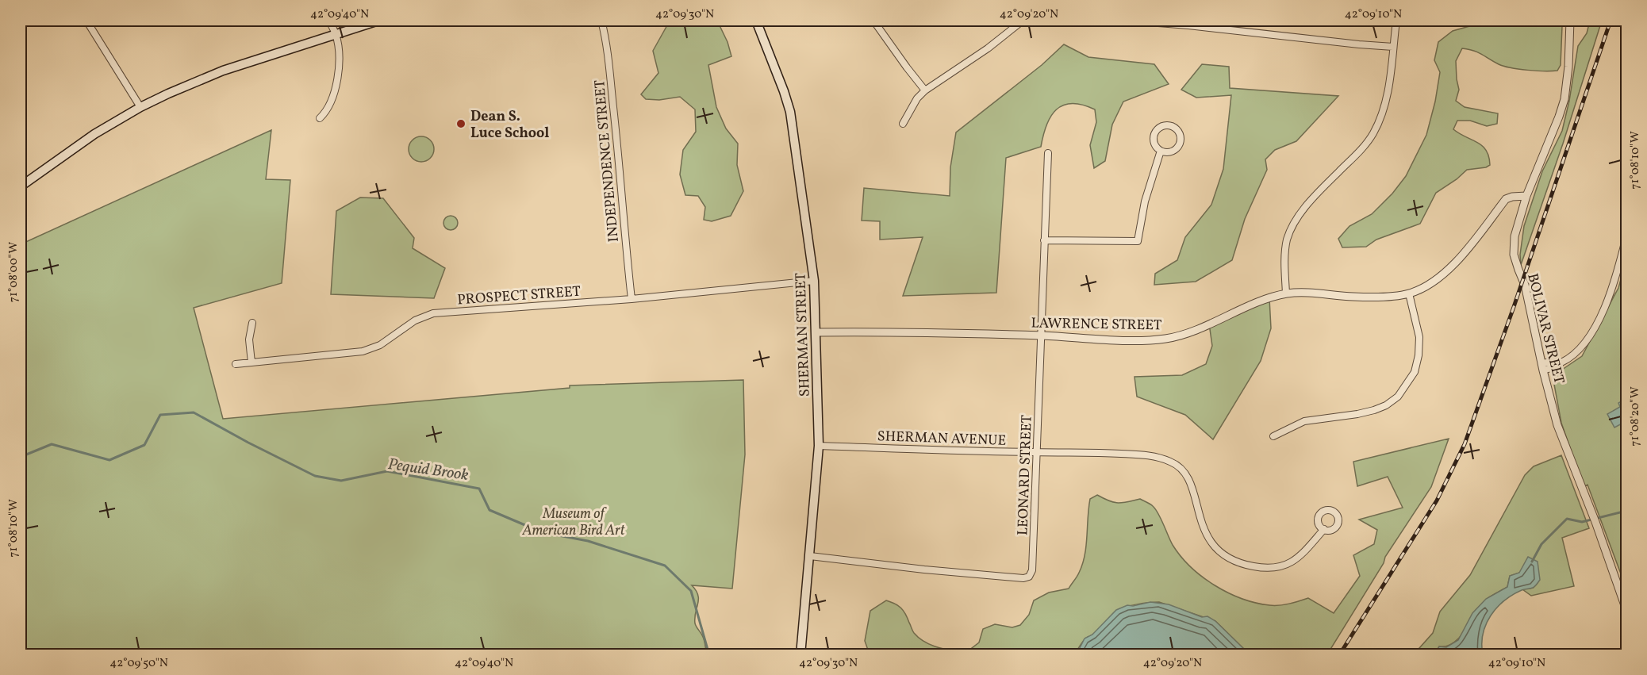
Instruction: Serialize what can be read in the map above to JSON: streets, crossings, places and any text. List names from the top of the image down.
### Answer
{
  "streets": {
    "main road": ["SHERMAN STREET"],
    "street": [
      "INDEPENDENCE STREET",
      "PROSPECT STREET",
      "LAWRENCE STREET",
      "BOLIVAR STREET",
      "SHERMAN AVENUE",
      "LEONARD STREET"
    ]
  },
  "crossings": [
    ["INDEPENDENCE STREET", "PROSPECT STREET"],
    ["PROSPECT STREET", "SHERMAN STREET"],
    ["LAWRENCE STREET", "BOLIVAR STREET"],
    ["LAWRENCE STREET", "SHERMAN STREET"],
    ["LAWRENCE STREET", "LEONARD STREET"],
    ["SHERMAN STREET", "SHERMAN AVENUE"],
    ["SHERMAN STREET", "LEONARD STREET"],
    ["SHERMAN AVENUE", "LEONARD STREET"]
  ],
  "water": ["Pequid Brook"],
  "parks": ["Museum of American Bird Art"],
  "places": ["Dean S. Luce School"],
  "coordinates": [
    "42°09'40\"N",
    "42°09'30\"N",
    "42°09'20\"N",
    "42°09'10\"N",
    "71°08'10\"W",
    "71°08'00\"W",
    "71°08'20\"W",
    "42°09'50\"N"
  ]
}
